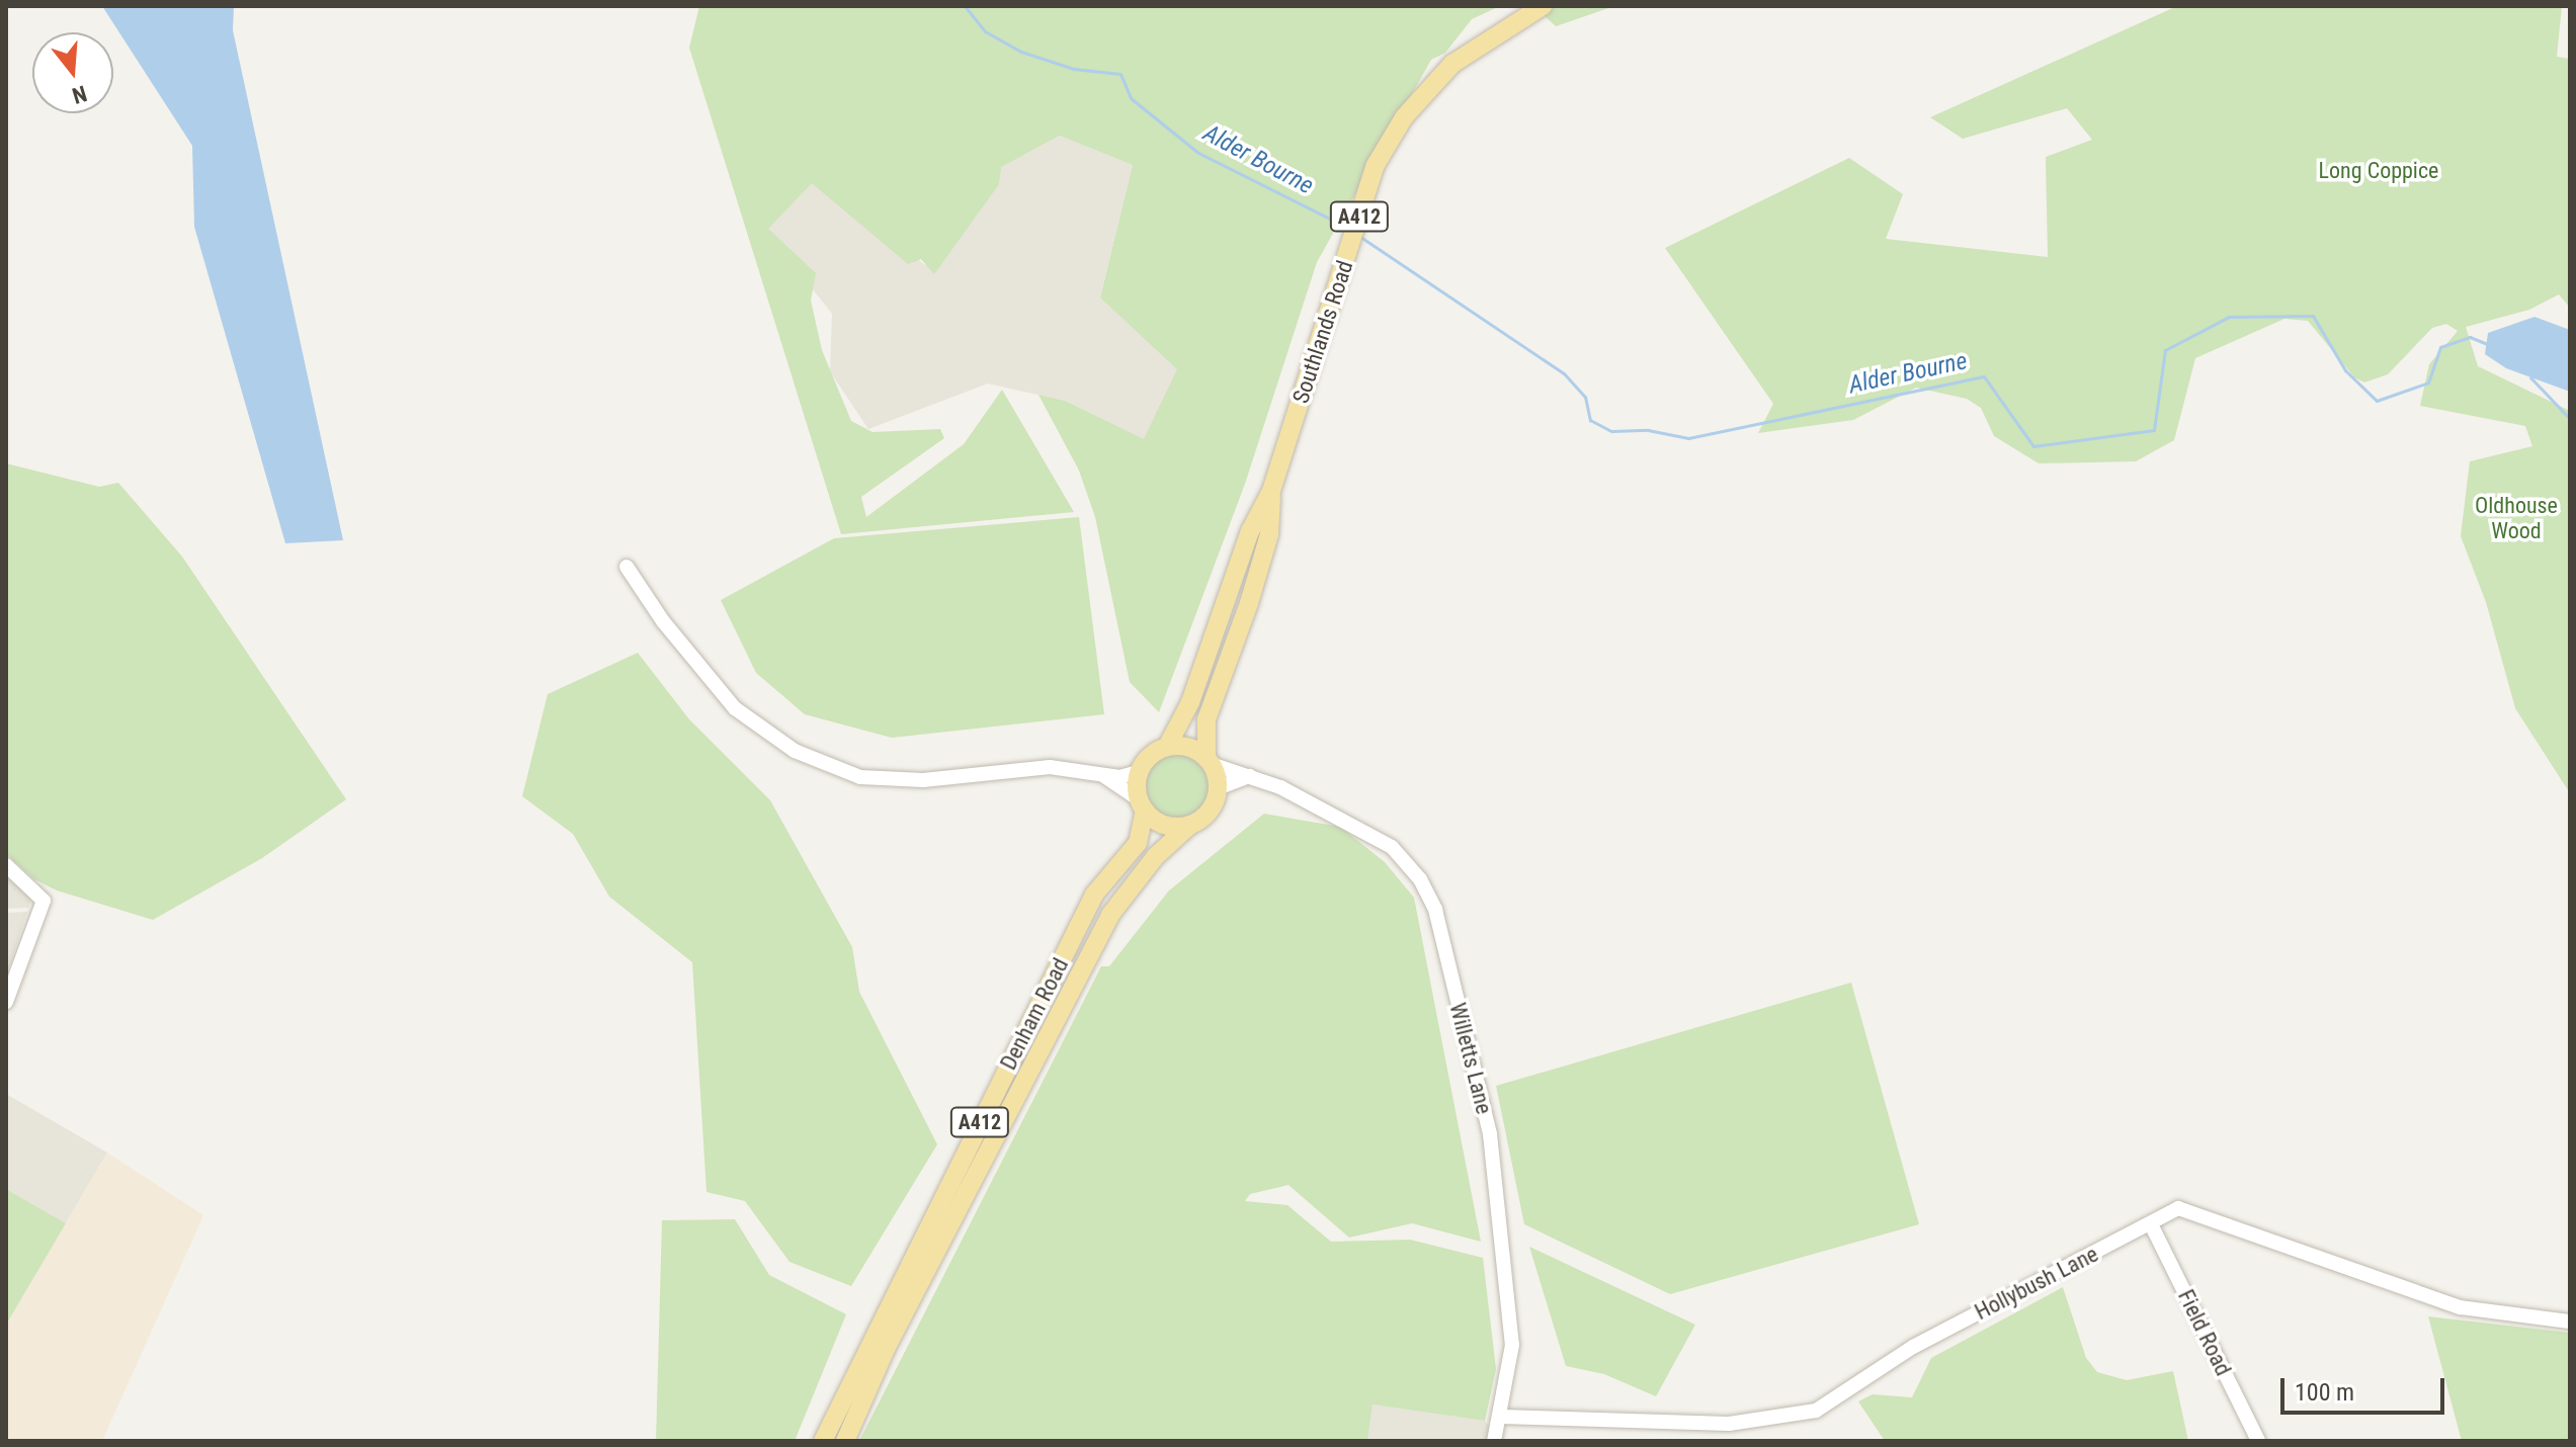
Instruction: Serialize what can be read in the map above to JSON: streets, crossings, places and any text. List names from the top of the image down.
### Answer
{
  "streets": {
    "main road": ["A412", "Southlands Road", "Denham Road"],
    "street": ["Willetts Lane", "Hollybush Lane", "Field Road"]
  },
  "crossings": [
    ["A412", "Southlands Road"],
    ["A412", "Denham Road"],
    ["A412", "Willetts Lane"],
    ["Denham Road", "Willetts Lane"],
    ["Willetts Lane", "Hollybush Lane"],
    ["Hollybush Lane", "Field Road"]
  ],
  "water": ["Alder Bourne"],
  "parks": ["Long Coppice", "Oldhouse Wood"],
  "scale_bar": "100 m",
  "north": "bottom"
}
